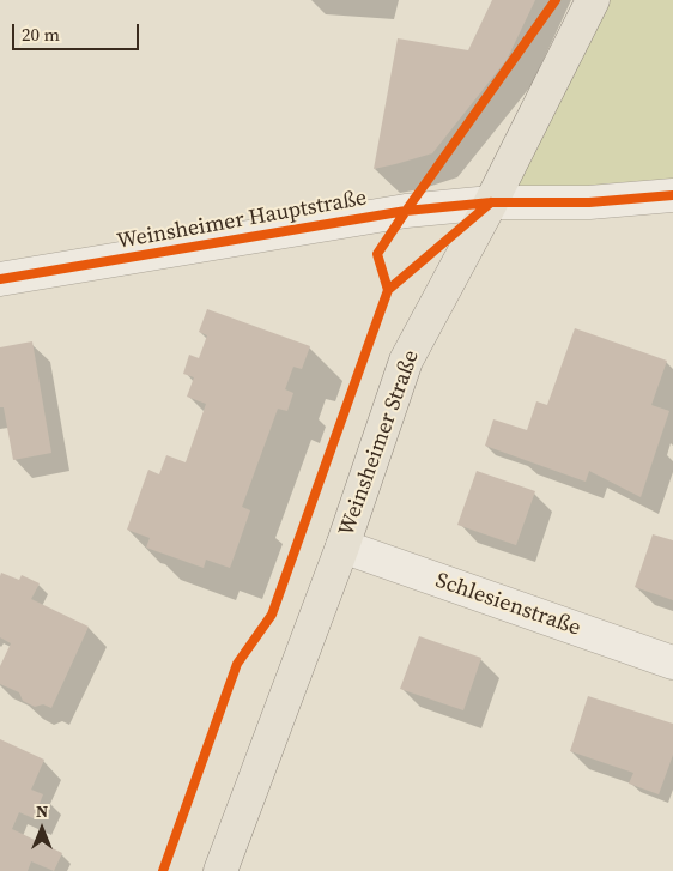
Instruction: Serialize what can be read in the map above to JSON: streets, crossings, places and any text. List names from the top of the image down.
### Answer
{
  "streets": {
    "main road": ["Weinsheimer Straße"],
    "street": ["Weinsheimer Hauptstraße", "Schlesienstraße"]
  },
  "crossings": [
    ["Weinsheimer Hauptstraße", "Weinsheimer Straße"],
    ["Weinsheimer Straße", "Schlesienstraße"]
  ],
  "scale_bar": "20 m",
  "north": "top"
}
